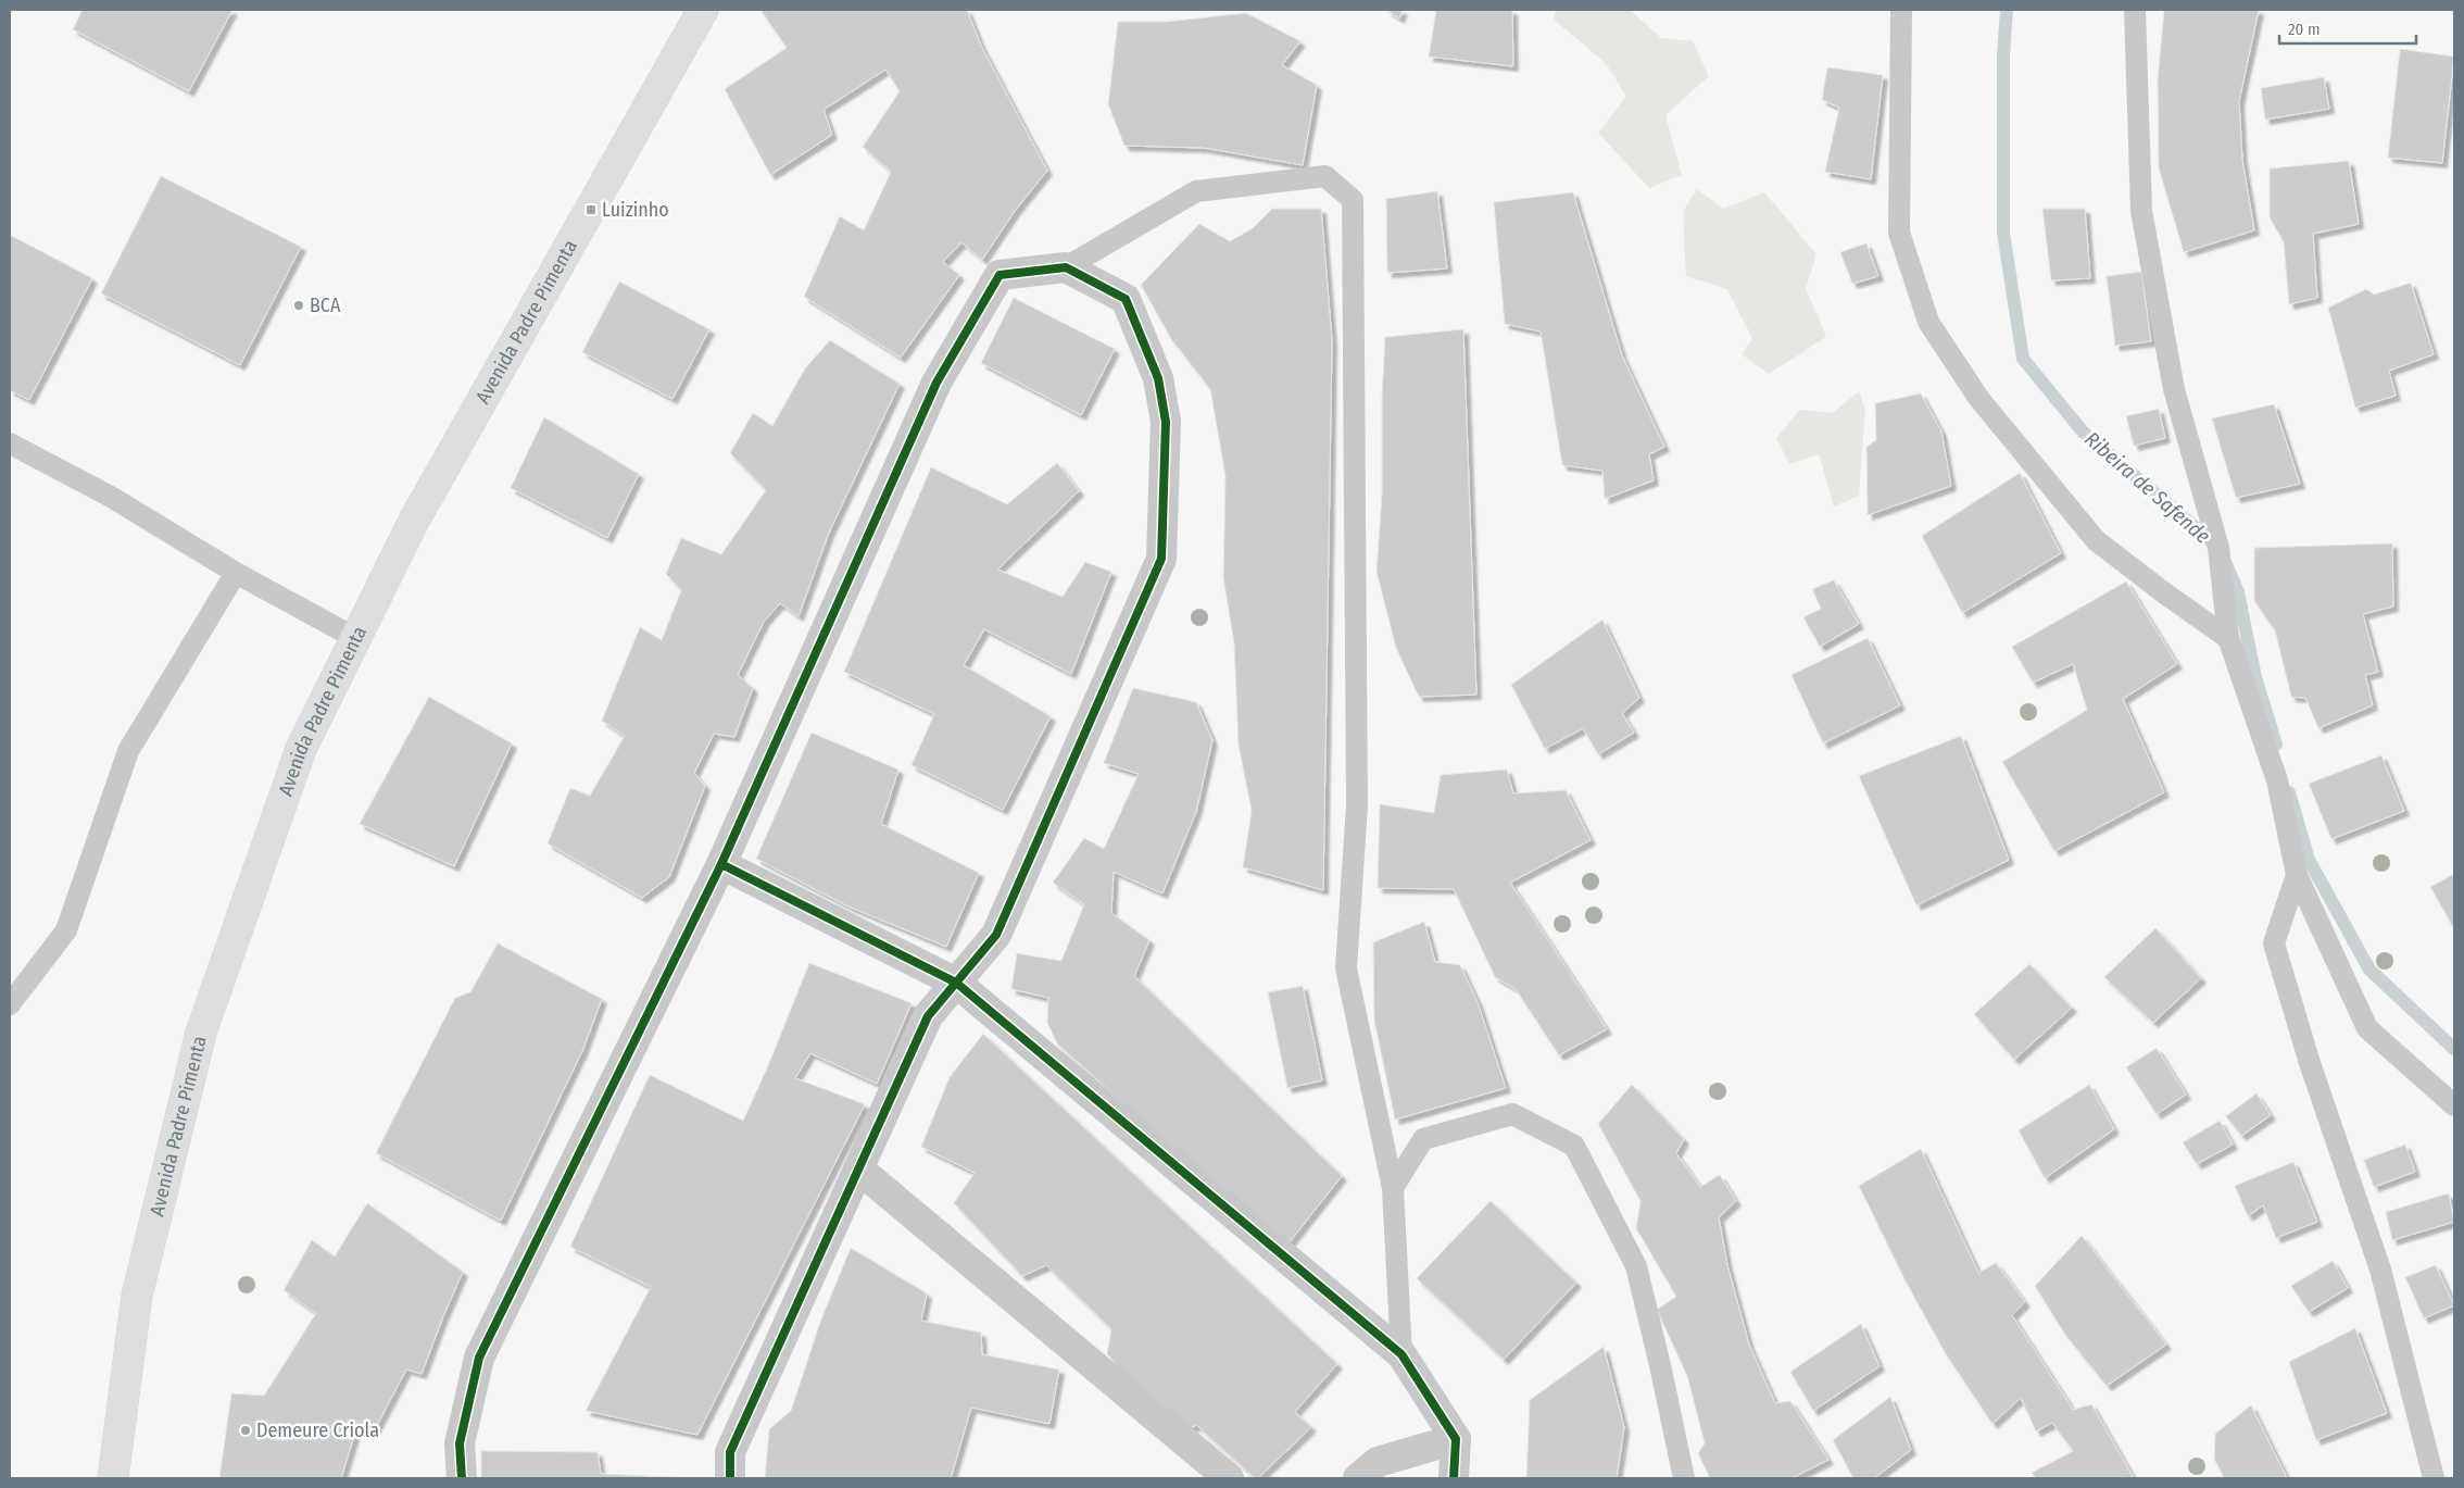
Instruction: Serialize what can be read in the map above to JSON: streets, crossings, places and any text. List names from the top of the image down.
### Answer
{
  "streets": {
    "main road": ["Avenida Padre Pimenta"]
  },
  "water": ["Ribeira de Safende"],
  "places": {
    "transit": ["Luizinho"],
    "other": ["BCA", "Demeure Criola"]
  },
  "scale_bar": "20 m"
}
